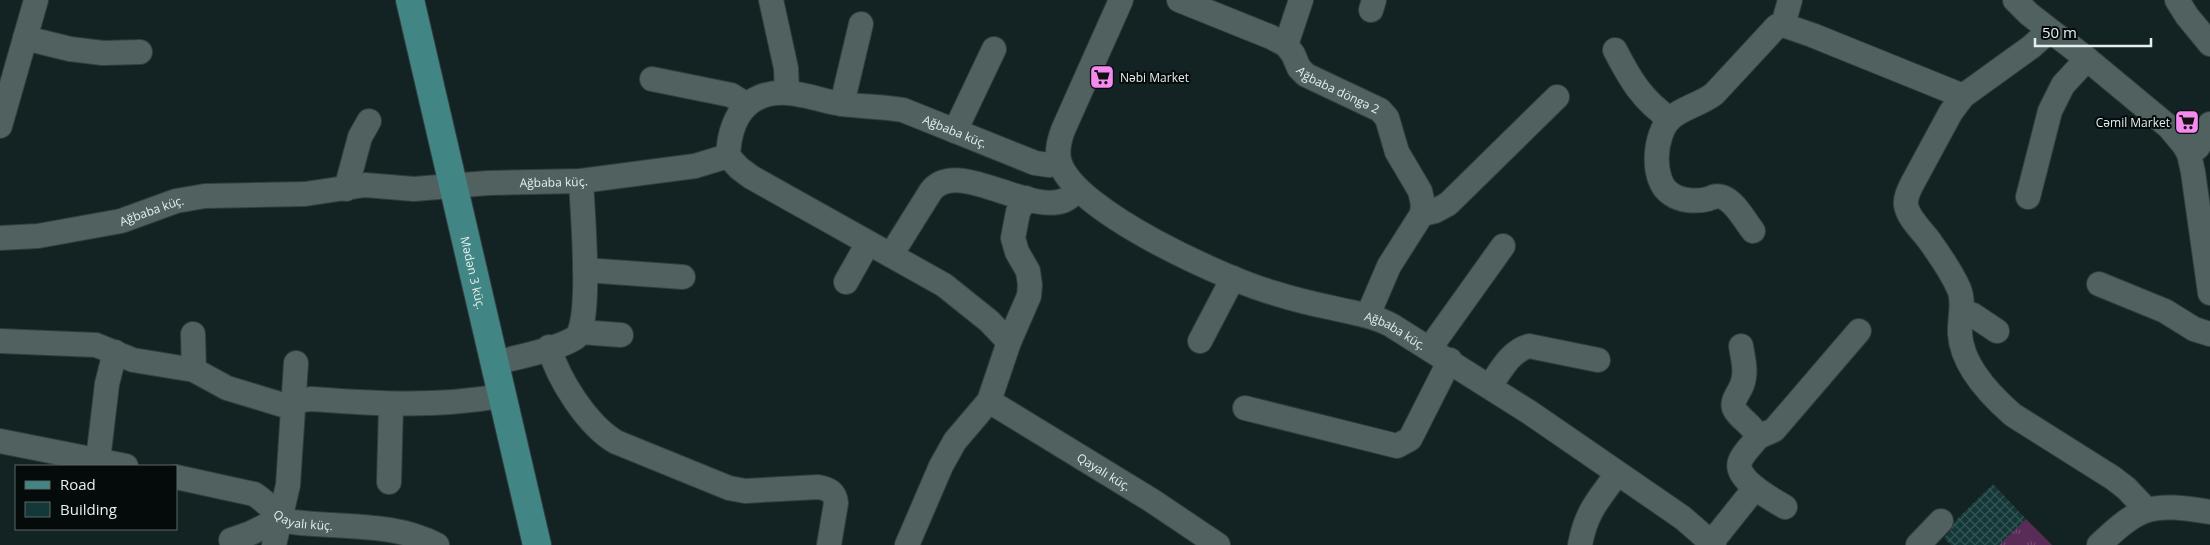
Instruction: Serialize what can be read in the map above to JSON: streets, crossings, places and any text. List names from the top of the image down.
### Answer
{
  "streets": {
    "main road": ["Mədən 3 küç."],
    "street": ["Ağbaba döngə 2", "Ağbaba küç.", "Qayalı küç."]
  },
  "crossings": [
    ["Ağbaba küç.", "Mədən 3 küç."]
  ],
  "places": {
    "supermarket": ["Nəbi Market", "Cəmil Market"]
  },
  "legend": ["Road", "Building"],
  "scale_bar": "50 m"
}
